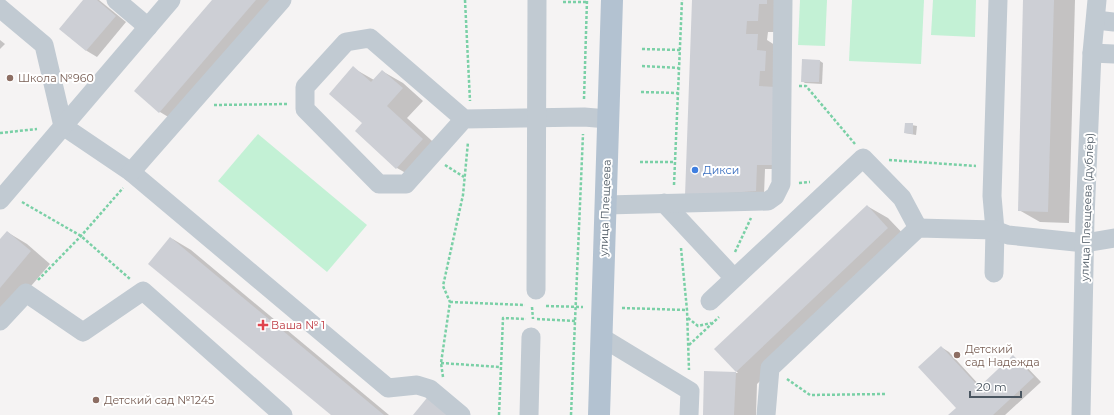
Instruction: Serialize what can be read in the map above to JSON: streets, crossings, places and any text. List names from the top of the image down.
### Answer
{
  "streets": {
    "main road": ["улица Плещеева"],
    "street": ["улица Плещеева (дублёр)"]
  },
  "places": {
    "other": [
      "Школа №960",
      "Дикси",
      "Детский сад Надежда",
      "Детский сад №1245"
    ],
    "health": ["Ваша № 1"]
  },
  "scale_bar": "20 m"
}
